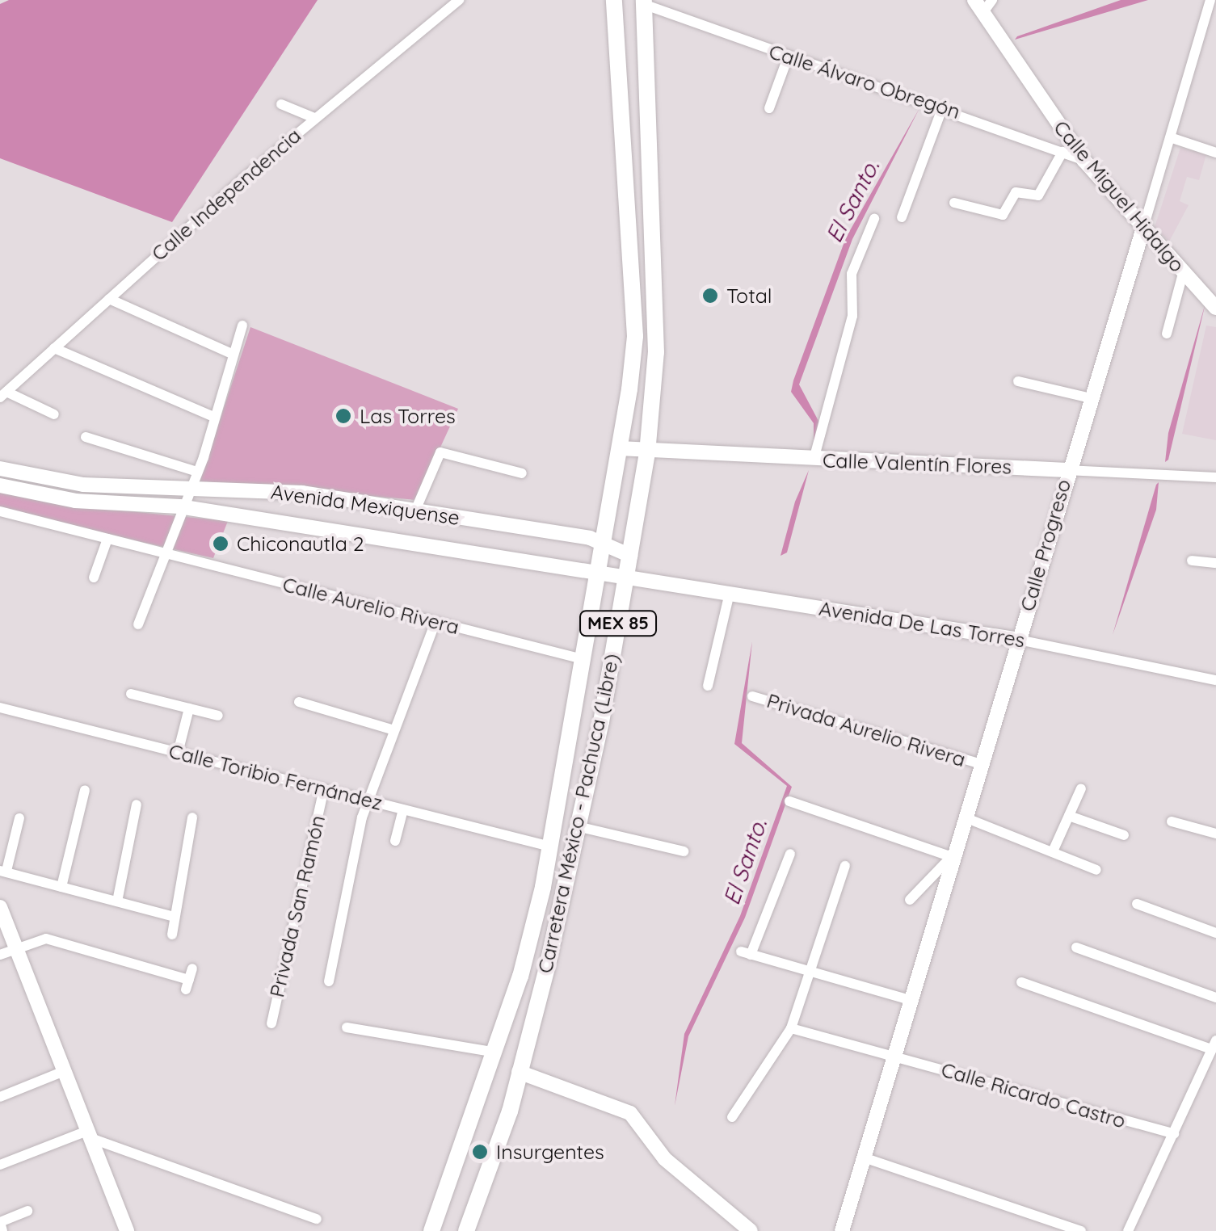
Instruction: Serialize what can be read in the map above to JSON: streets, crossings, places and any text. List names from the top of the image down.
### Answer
{
  "streets": {
    "main road": ["MEX 85", "Carretera México - Pachuca (Libre)"],
    "street": [
      "Calle Álvaro Obregón",
      "Calle Independencia",
      "Calle Miguel Hidalgo",
      "Calle Valentín Flores",
      "Avenida Mexiquense",
      "Calle Progreso",
      "Calle Aurelio Rivera",
      "Avenida De Las Torres",
      "Privada Aurelio Rivera",
      "Calle Toribio Fernández",
      "Privada San Ramón",
      "Calle Ricardo Castro"
    ]
  },
  "crossings": [
    ["Calle Álvaro Obregón", "Calle Miguel Hidalgo"],
    ["Calle Álvaro Obregón", "Carretera México - Pachuca (Libre)"],
    ["Calle Miguel Hidalgo", "Calle Progreso"],
    ["Calle Valentín Flores", "Calle Progreso"],
    ["Calle Valentín Flores", "Carretera México - Pachuca (Libre)"],
    ["Avenida Mexiquense", "Avenida De Las Torres"],
    ["Avenida Mexiquense", "Carretera México - Pachuca (Libre)"],
    ["Calle Progreso", "Avenida De Las Torres"],
    ["Calle Progreso", "Privada Aurelio Rivera"],
    ["Calle Progreso", "Calle Ricardo Castro"],
    ["Calle Aurelio Rivera", "Carretera México - Pachuca (Libre)"],
    ["Avenida De Las Torres", "Carretera México - Pachuca (Libre)"],
    ["Calle Toribio Fernández", "Carretera México - Pachuca (Libre)"],
    ["Calle Toribio Fernández", "Privada San Ramón"]
  ],
  "water": ["El Santo."],
  "places": [
    "Total",
    "Las Torres",
    "Chiconautla 2",
    "Insurgentes"
  ]
}
